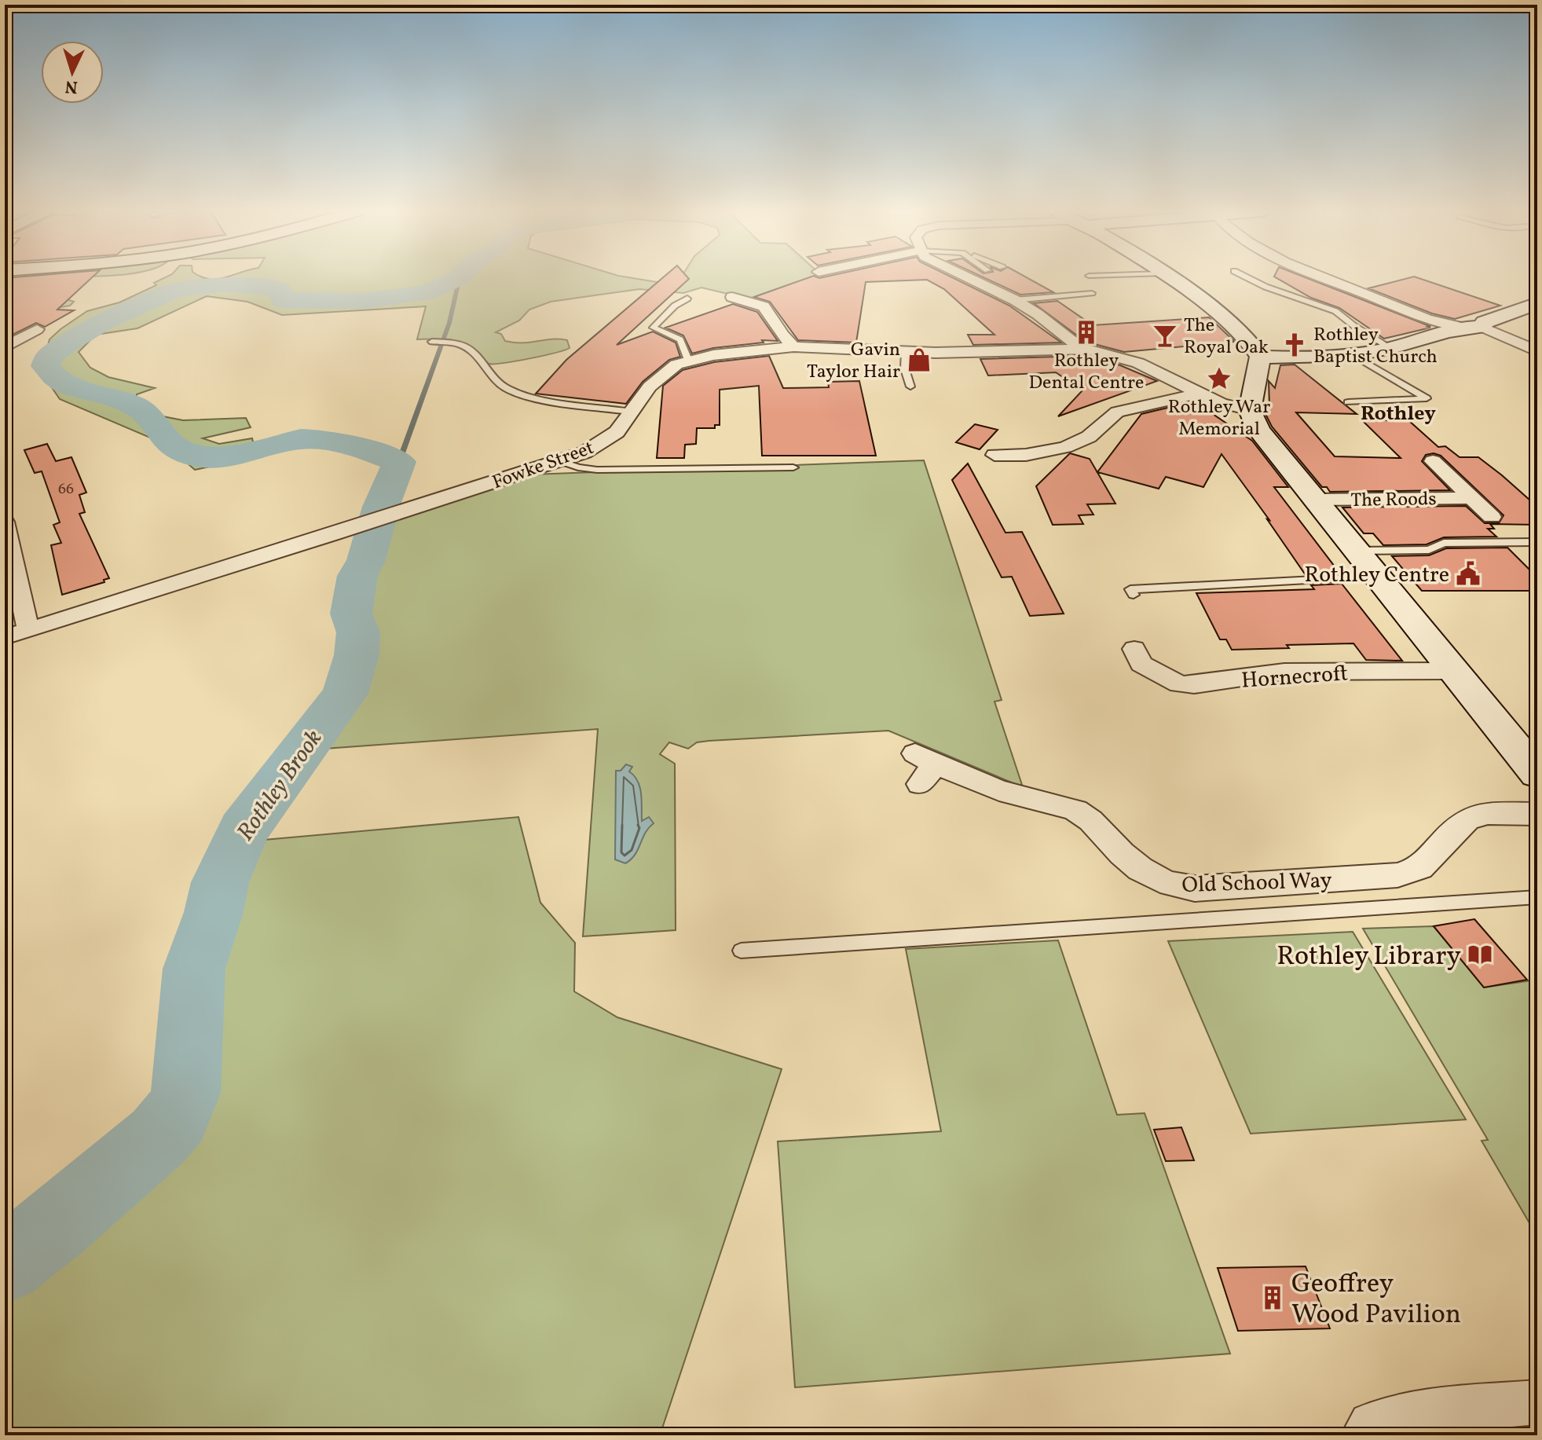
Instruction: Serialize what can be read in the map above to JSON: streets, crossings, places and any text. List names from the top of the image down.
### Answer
{
  "streets": {
    "street": [
      "Fowke Street",
      "The Roods",
      "Hornecroft",
      "Old School Way"
    ]
  },
  "districts": ["Rothley"],
  "water": ["Rothley Brook"],
  "places": {
    "building": ["Rothley Dental Centre", "Geoffrey Wood Pavilion"],
    "bar": ["The Royal Oak"],
    "church": ["Rothley Baptist Church"],
    "shop": ["Gavin Taylor Hair"],
    "place": ["Rothley War Memorial"],
    "public building": ["Rothley Centre"],
    "library": ["Rothley Library"]
  },
  "house_numbers": ["66"],
  "north": "bottom"
}
